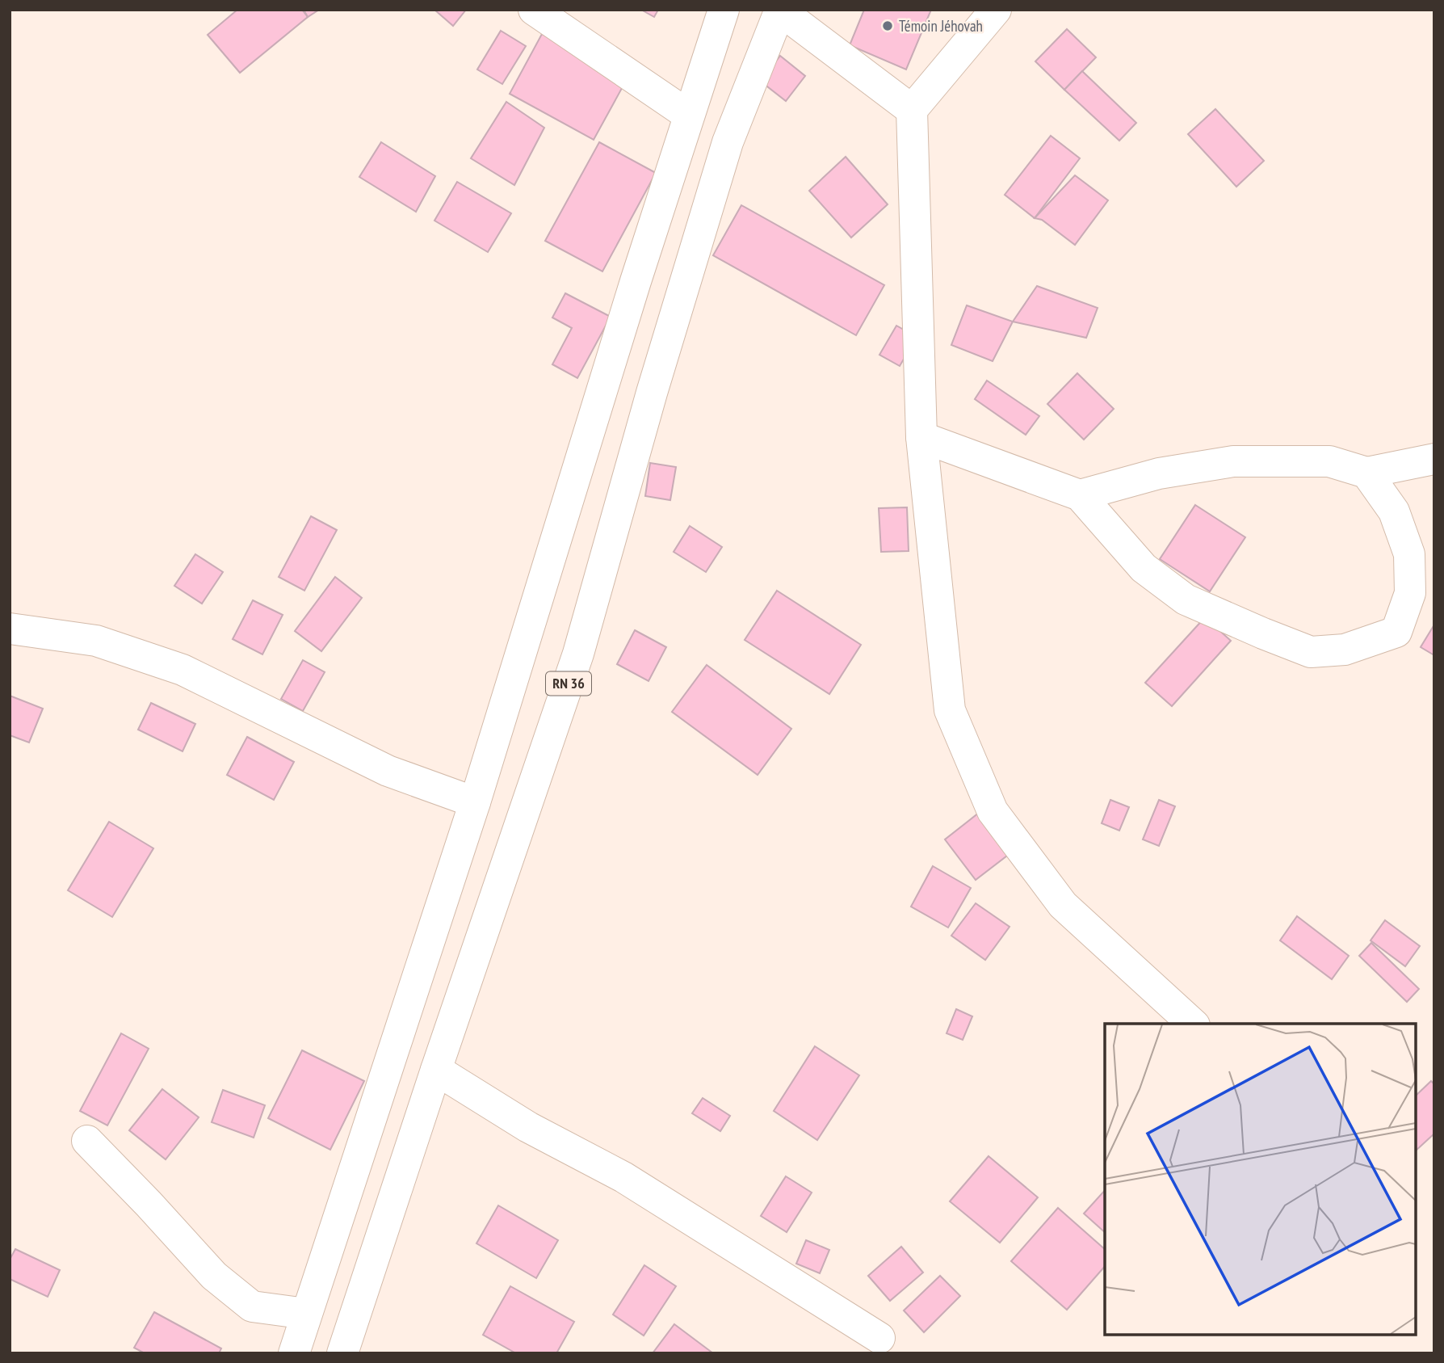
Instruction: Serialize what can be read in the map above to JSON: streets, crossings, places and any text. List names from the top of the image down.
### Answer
{
  "streets": {
    "street": ["RN 36"]
  },
  "places": ["Témoin Jéhovah"]
}
